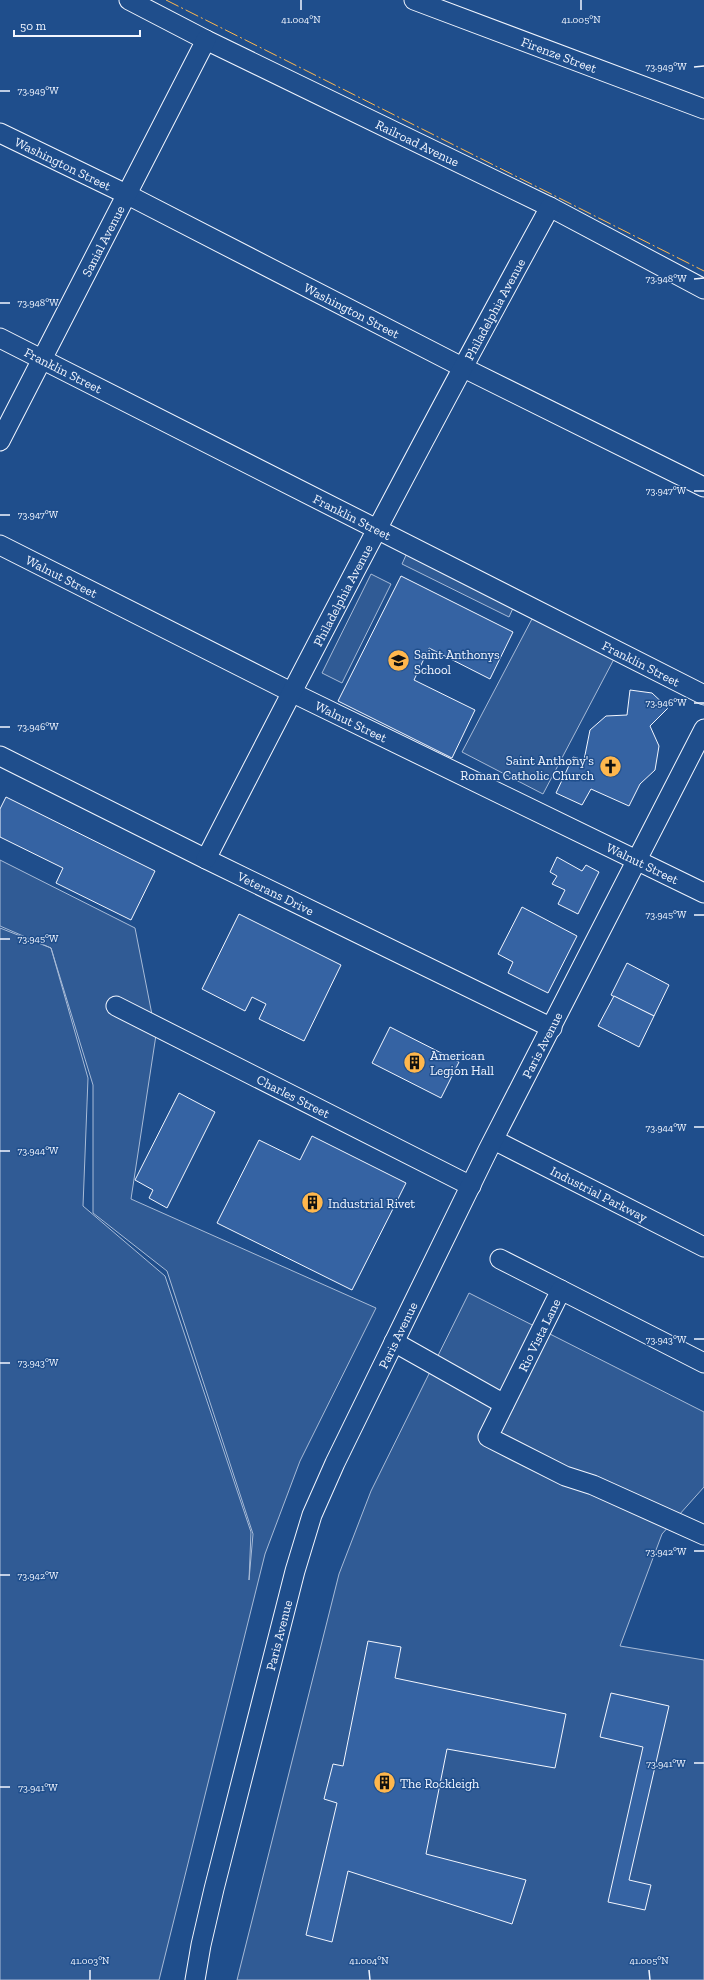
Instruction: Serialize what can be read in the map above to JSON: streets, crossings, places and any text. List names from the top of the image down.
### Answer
{
  "streets": {
    "street": [
      "Firenze Street",
      "Railroad Avenue",
      "Washington Street",
      "Sanial Avenue",
      "Philadelphia Avenue",
      "Franklin Street",
      "Walnut Street",
      "Veterans Drive",
      "Paris Avenue",
      "Charles Street",
      "Industrial Parkway",
      "Rio Vista Lane"
    ]
  },
  "crossings": [
    ["Railroad Avenue", "Sanial Avenue"],
    ["Railroad Avenue", "Philadelphia Avenue"],
    ["Washington Street", "Sanial Avenue"],
    ["Washington Street", "Philadelphia Avenue"],
    ["Sanial Avenue", "Franklin Street"],
    ["Philadelphia Avenue", "Franklin Street"],
    ["Philadelphia Avenue", "Walnut Street"],
    ["Philadelphia Avenue", "Veterans Drive"],
    ["Walnut Street", "Paris Avenue"],
    ["Veterans Drive", "Paris Avenue"],
    ["Paris Avenue", "Charles Street"],
    ["Paris Avenue", "Industrial Parkway"]
  ],
  "places": {
    "school or university": ["Saint Anthonys School"],
    "church": ["Saint Anthony's Roman Catholic Church"],
    "building": ["American Legion Hall", "Industrial Rivet", "The Rockleigh"]
  },
  "scale_bar": "50 m",
  "coordinates": [
    "41.004°N",
    "41.005°N",
    "73.949°W",
    "73.948°W",
    "73.947°W",
    "73.946°W",
    "73.945°W",
    "73.944°W",
    "73.943°W",
    "73.942°W",
    "73.941°W",
    "41.003°N"
  ]
}
